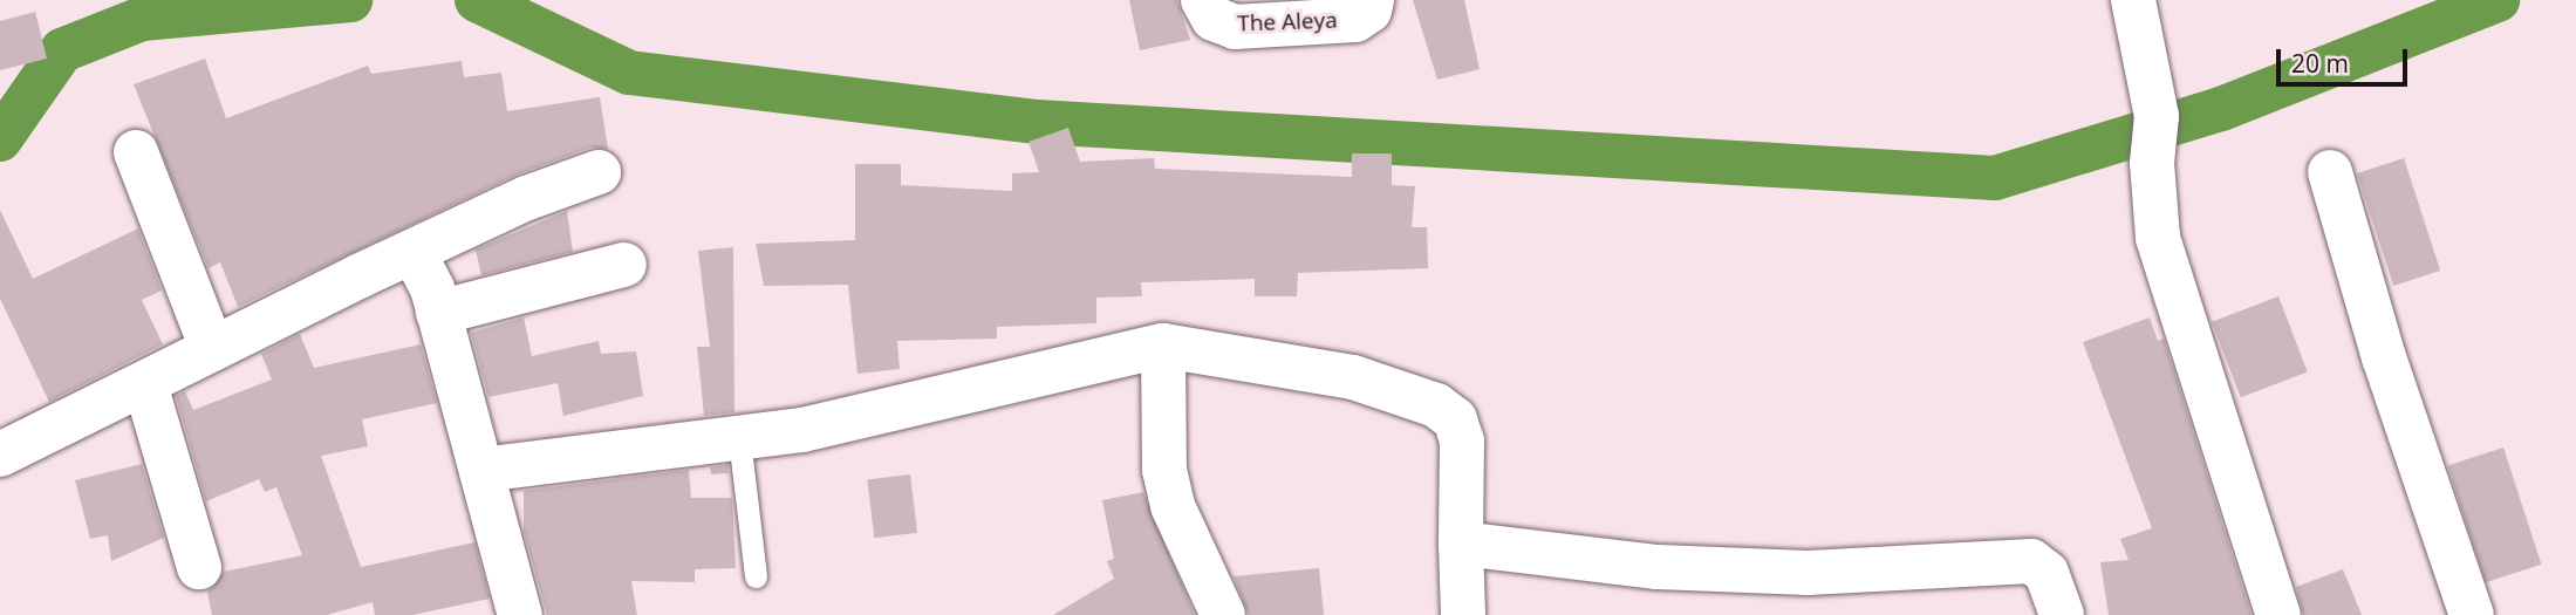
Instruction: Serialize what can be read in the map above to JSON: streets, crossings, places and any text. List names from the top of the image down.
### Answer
{
  "streets": {
    "street": ["The Aleya"]
  },
  "scale_bar": "20 m"
}
